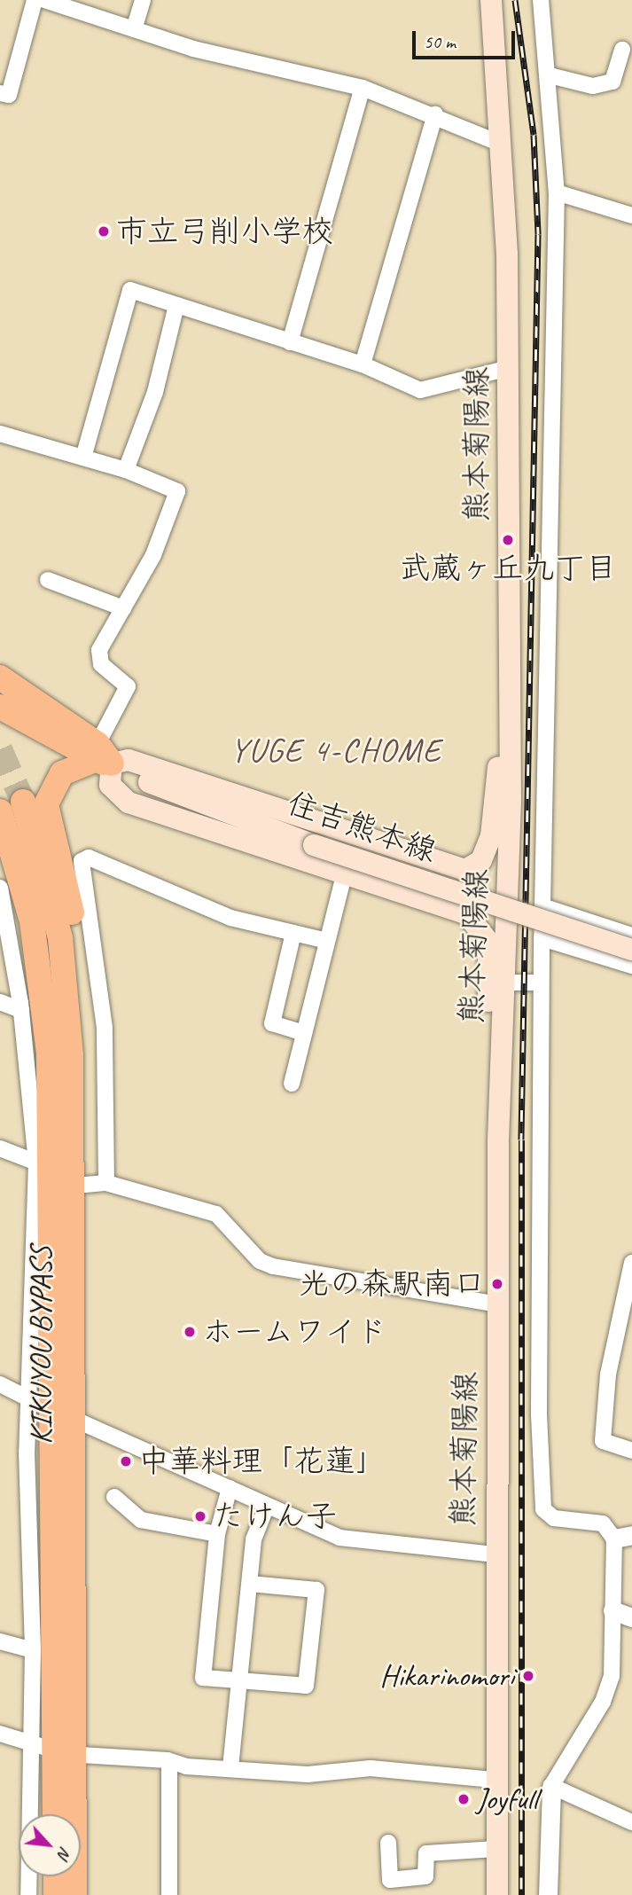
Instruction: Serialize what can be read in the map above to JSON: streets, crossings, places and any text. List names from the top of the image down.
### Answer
{
  "streets": {
    "highway": ["KIKUYOU BYPASS"],
    "main road": ["熊本菊陽線", "住吉熊本線"]
  },
  "districts": ["YUGE 4-CHOME"],
  "places": [
    "市立弓削小学校",
    "武蔵ヶ丘九丁目",
    "光の森駅南口",
    "ホームワイド",
    "中華料理「花蓮」",
    "たけん子",
    "Hikarinomori",
    "Joyfull"
  ],
  "scale_bar": "50 m",
  "north": "bottom right"
}
